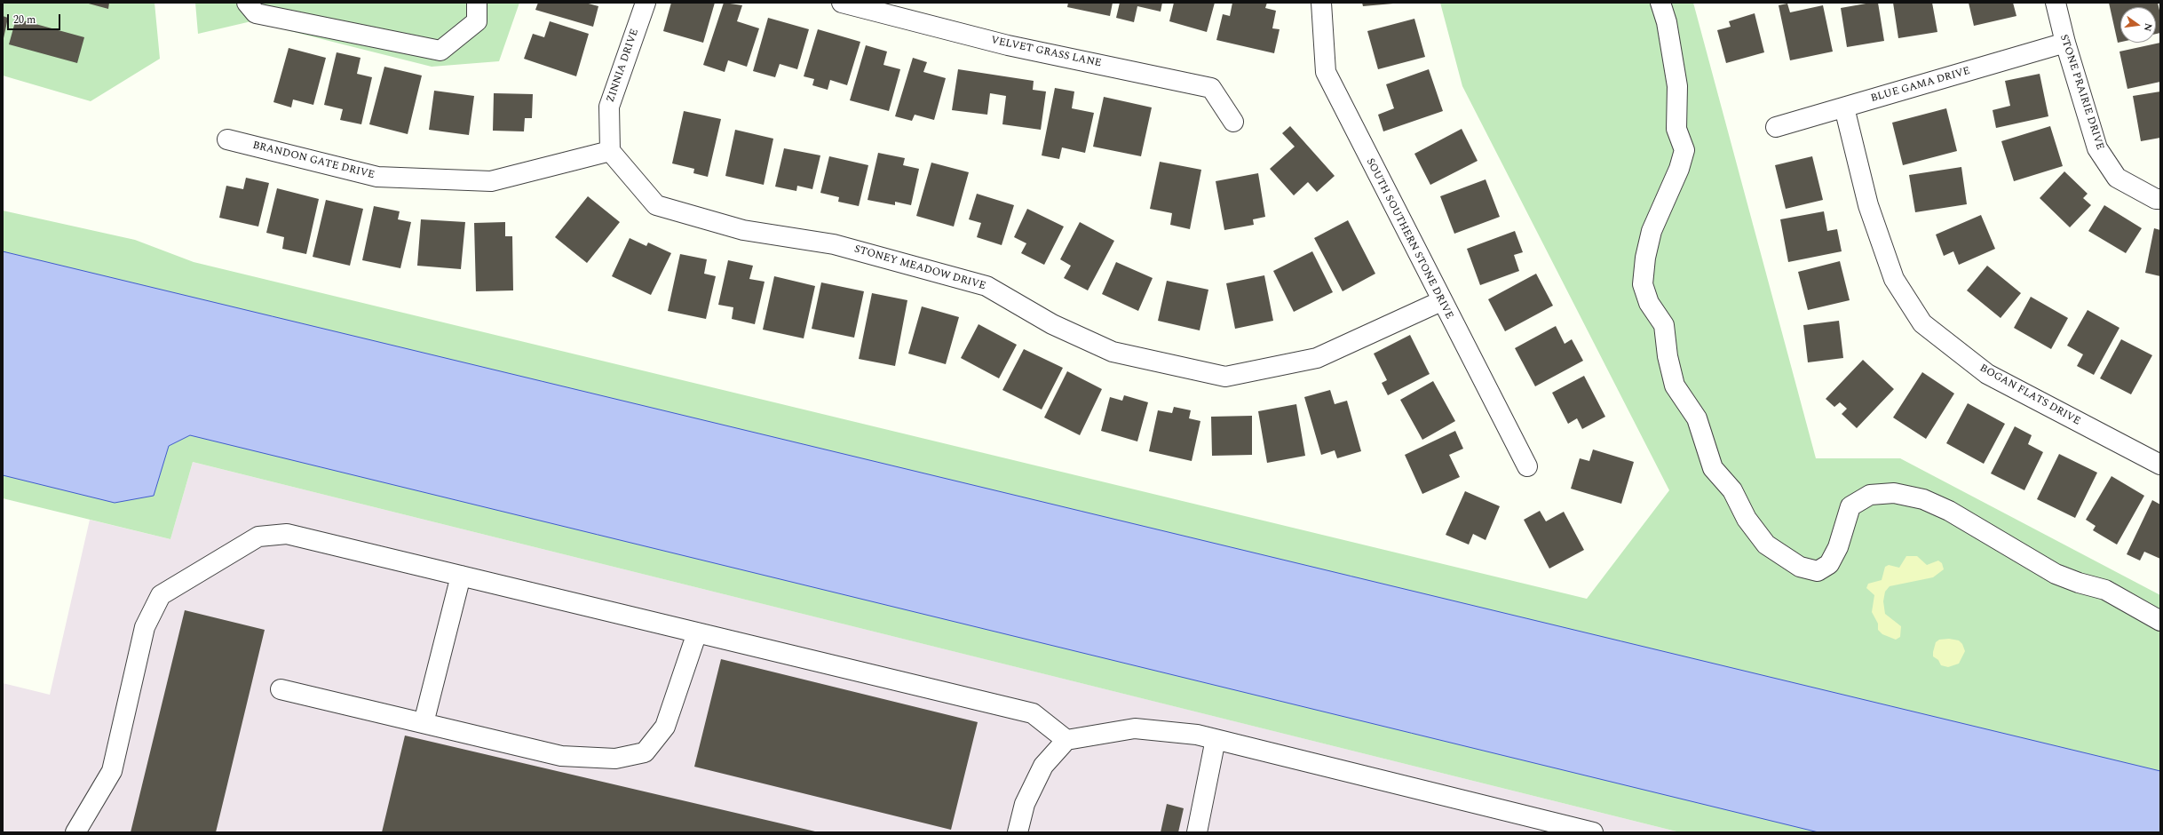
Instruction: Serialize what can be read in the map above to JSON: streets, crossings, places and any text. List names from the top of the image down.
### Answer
{
  "streets": {
    "street": [
      "VELVET GRASS LANE",
      "ZINNIA DRIVE",
      "BLUE GAMA DRIVE",
      "STONE PRAIRIE DRIVE",
      "BRANDON GATE DRIVE",
      "SOUTH SOUTHERN STONE DRIVE",
      "STONEY MEADOW DRIVE",
      "BOGAN FLATS DRIVE"
    ]
  },
  "crossings": [
    ["ZINNIA DRIVE", "BRANDON GATE DRIVE"],
    ["ZINNIA DRIVE", "STONEY MEADOW DRIVE"],
    ["BLUE GAMA DRIVE", "STONE PRAIRIE DRIVE"],
    ["BLUE GAMA DRIVE", "BOGAN FLATS DRIVE"],
    ["BRANDON GATE DRIVE", "STONEY MEADOW DRIVE"],
    ["SOUTH SOUTHERN STONE DRIVE", "STONEY MEADOW DRIVE"]
  ],
  "scale_bar": "20 m",
  "north": "right"
}
